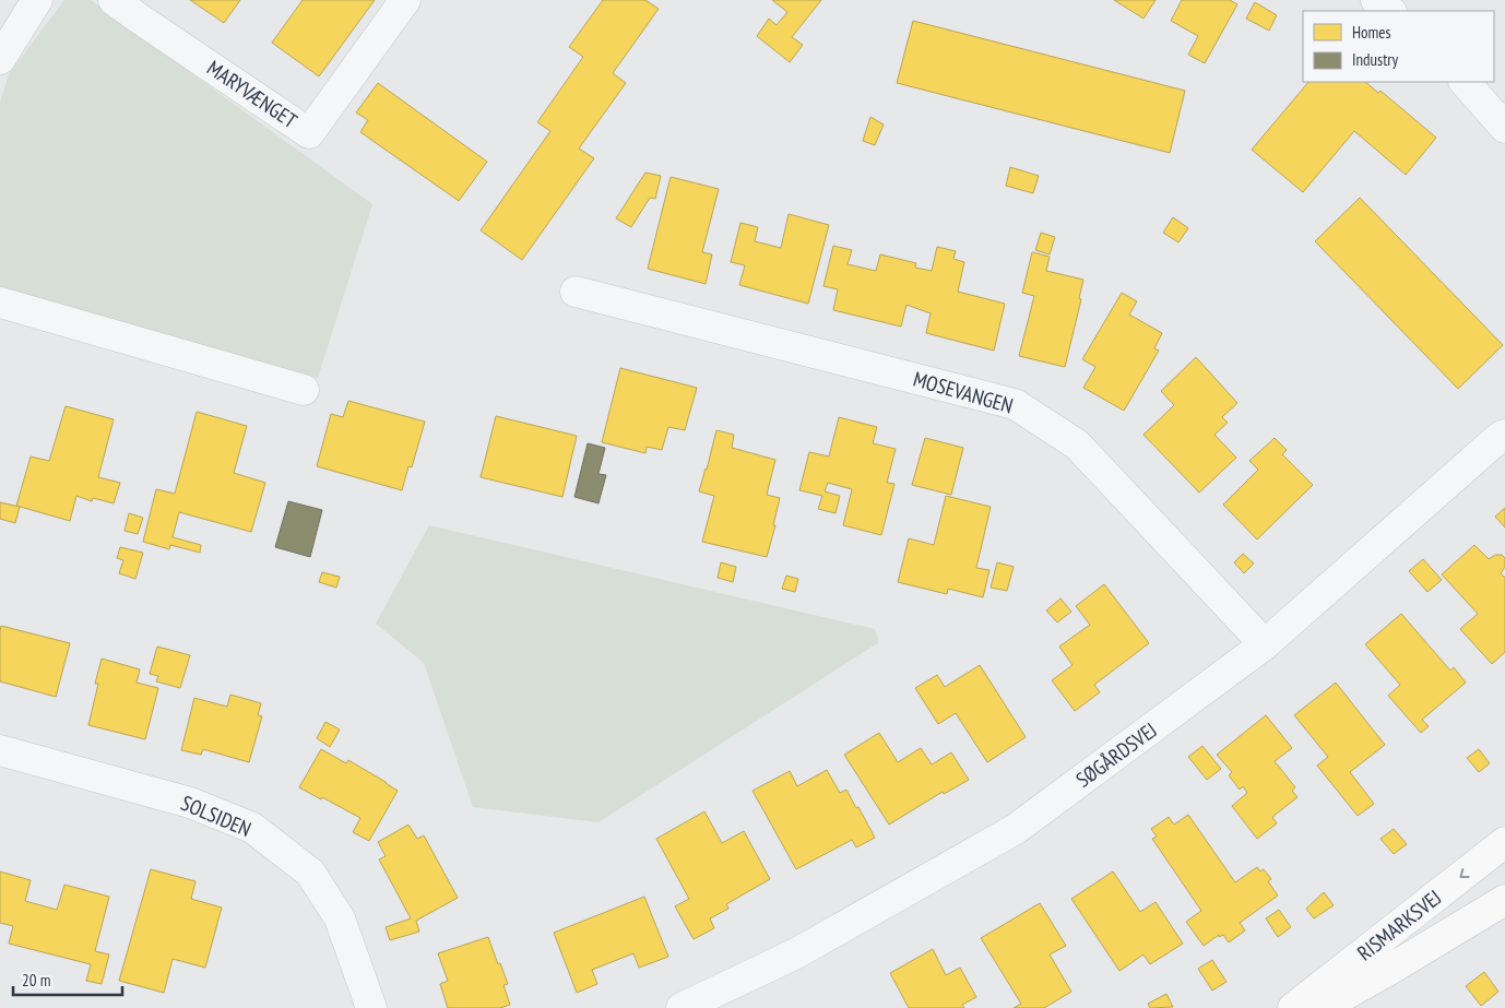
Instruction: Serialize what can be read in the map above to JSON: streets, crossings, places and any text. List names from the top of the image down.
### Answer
{
  "streets": {
    "main road": ["RISMARKSVEJ"],
    "street": [
      "MARYVÆNGET",
      "MOSEVANGEN",
      "SØGÅRDSVEJ",
      "SOLSIDEN"
    ]
  },
  "crossings": [
    ["MOSEVANGEN", "SØGÅRDSVEJ"]
  ],
  "legend": ["Homes", "Industry"],
  "scale_bar": "20 m"
}
